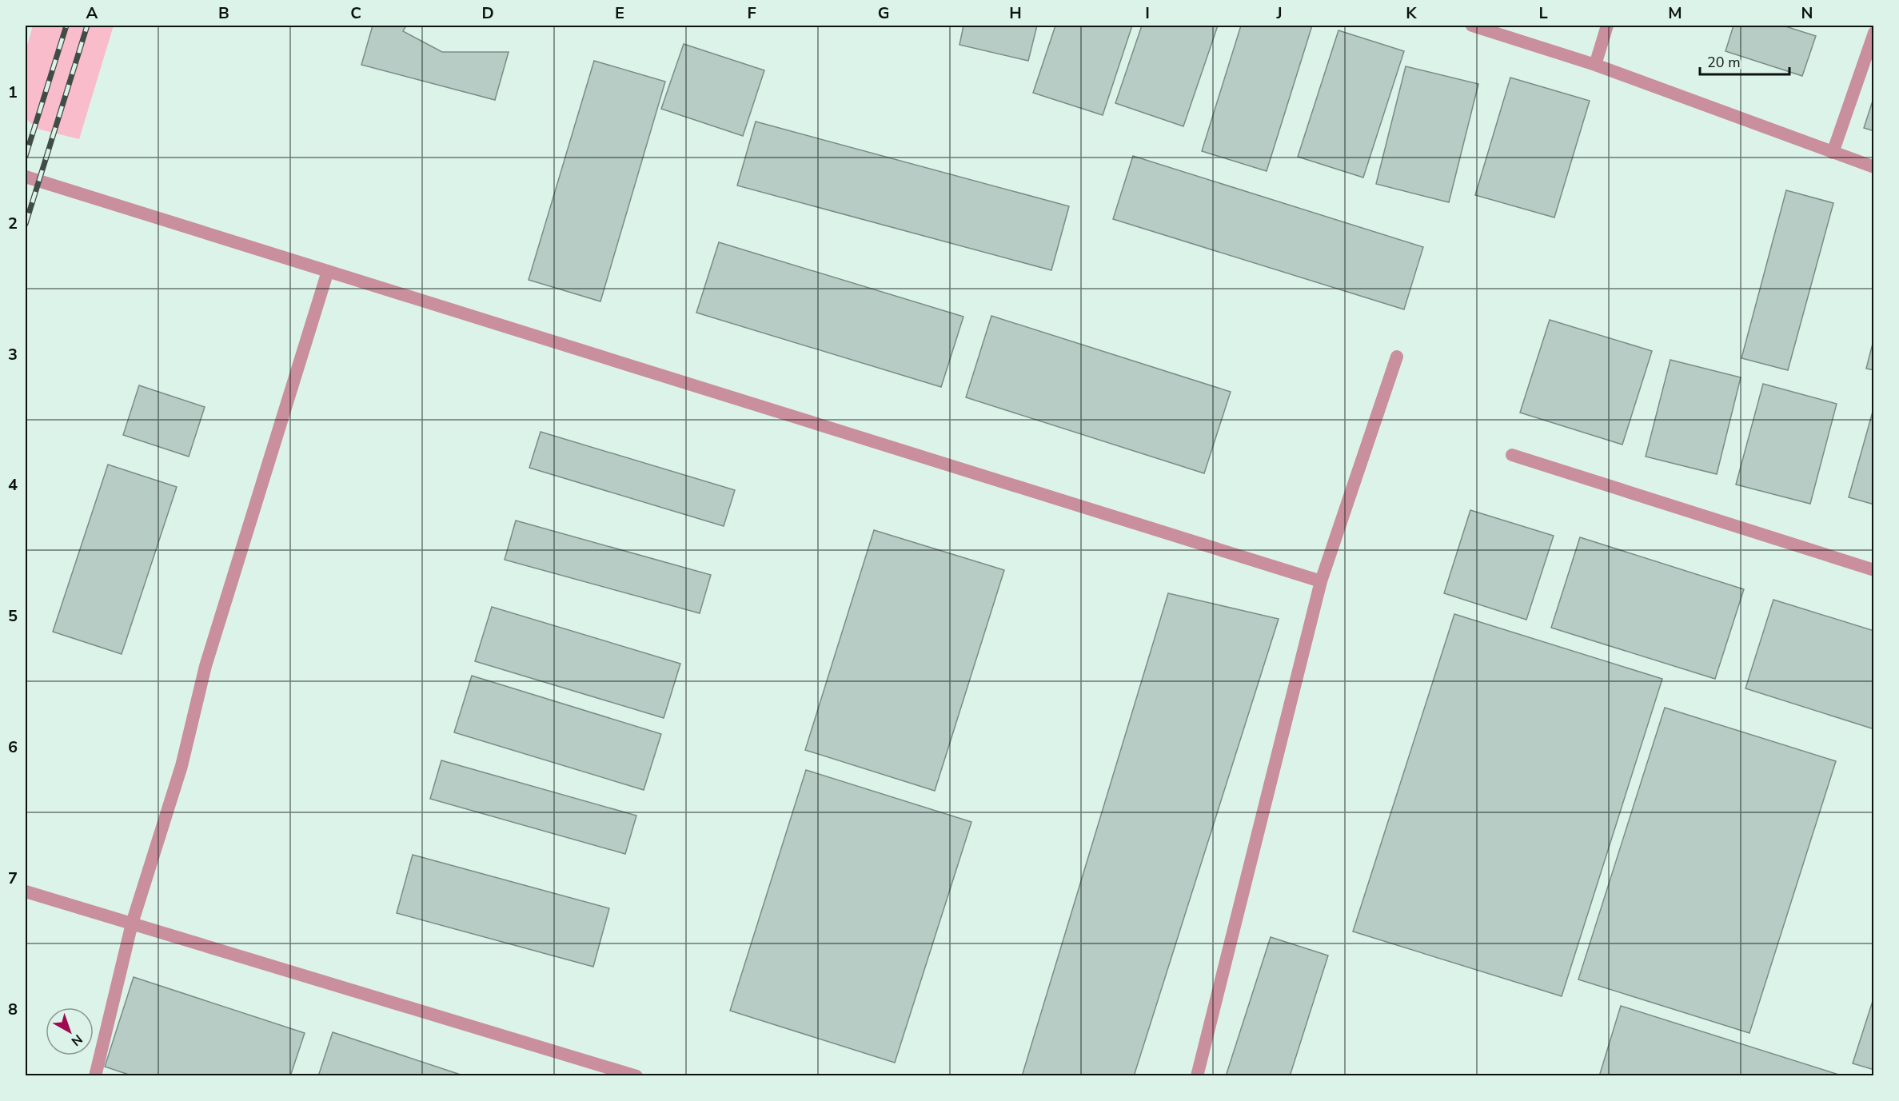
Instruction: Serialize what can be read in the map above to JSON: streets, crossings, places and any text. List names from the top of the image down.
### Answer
{
  "scale_bar": "20 m",
  "north": "bottom right",
  "grid": {
    "columns": [
      "A",
      "B",
      "C",
      "D",
      "E",
      "F",
      "G",
      "H",
      "I",
      "J",
      "K",
      "L",
      "M",
      "N"
    ],
    "rows": [
      "1",
      "2",
      "3",
      "4",
      "5",
      "6",
      "7",
      "8"
    ]
  }
}
